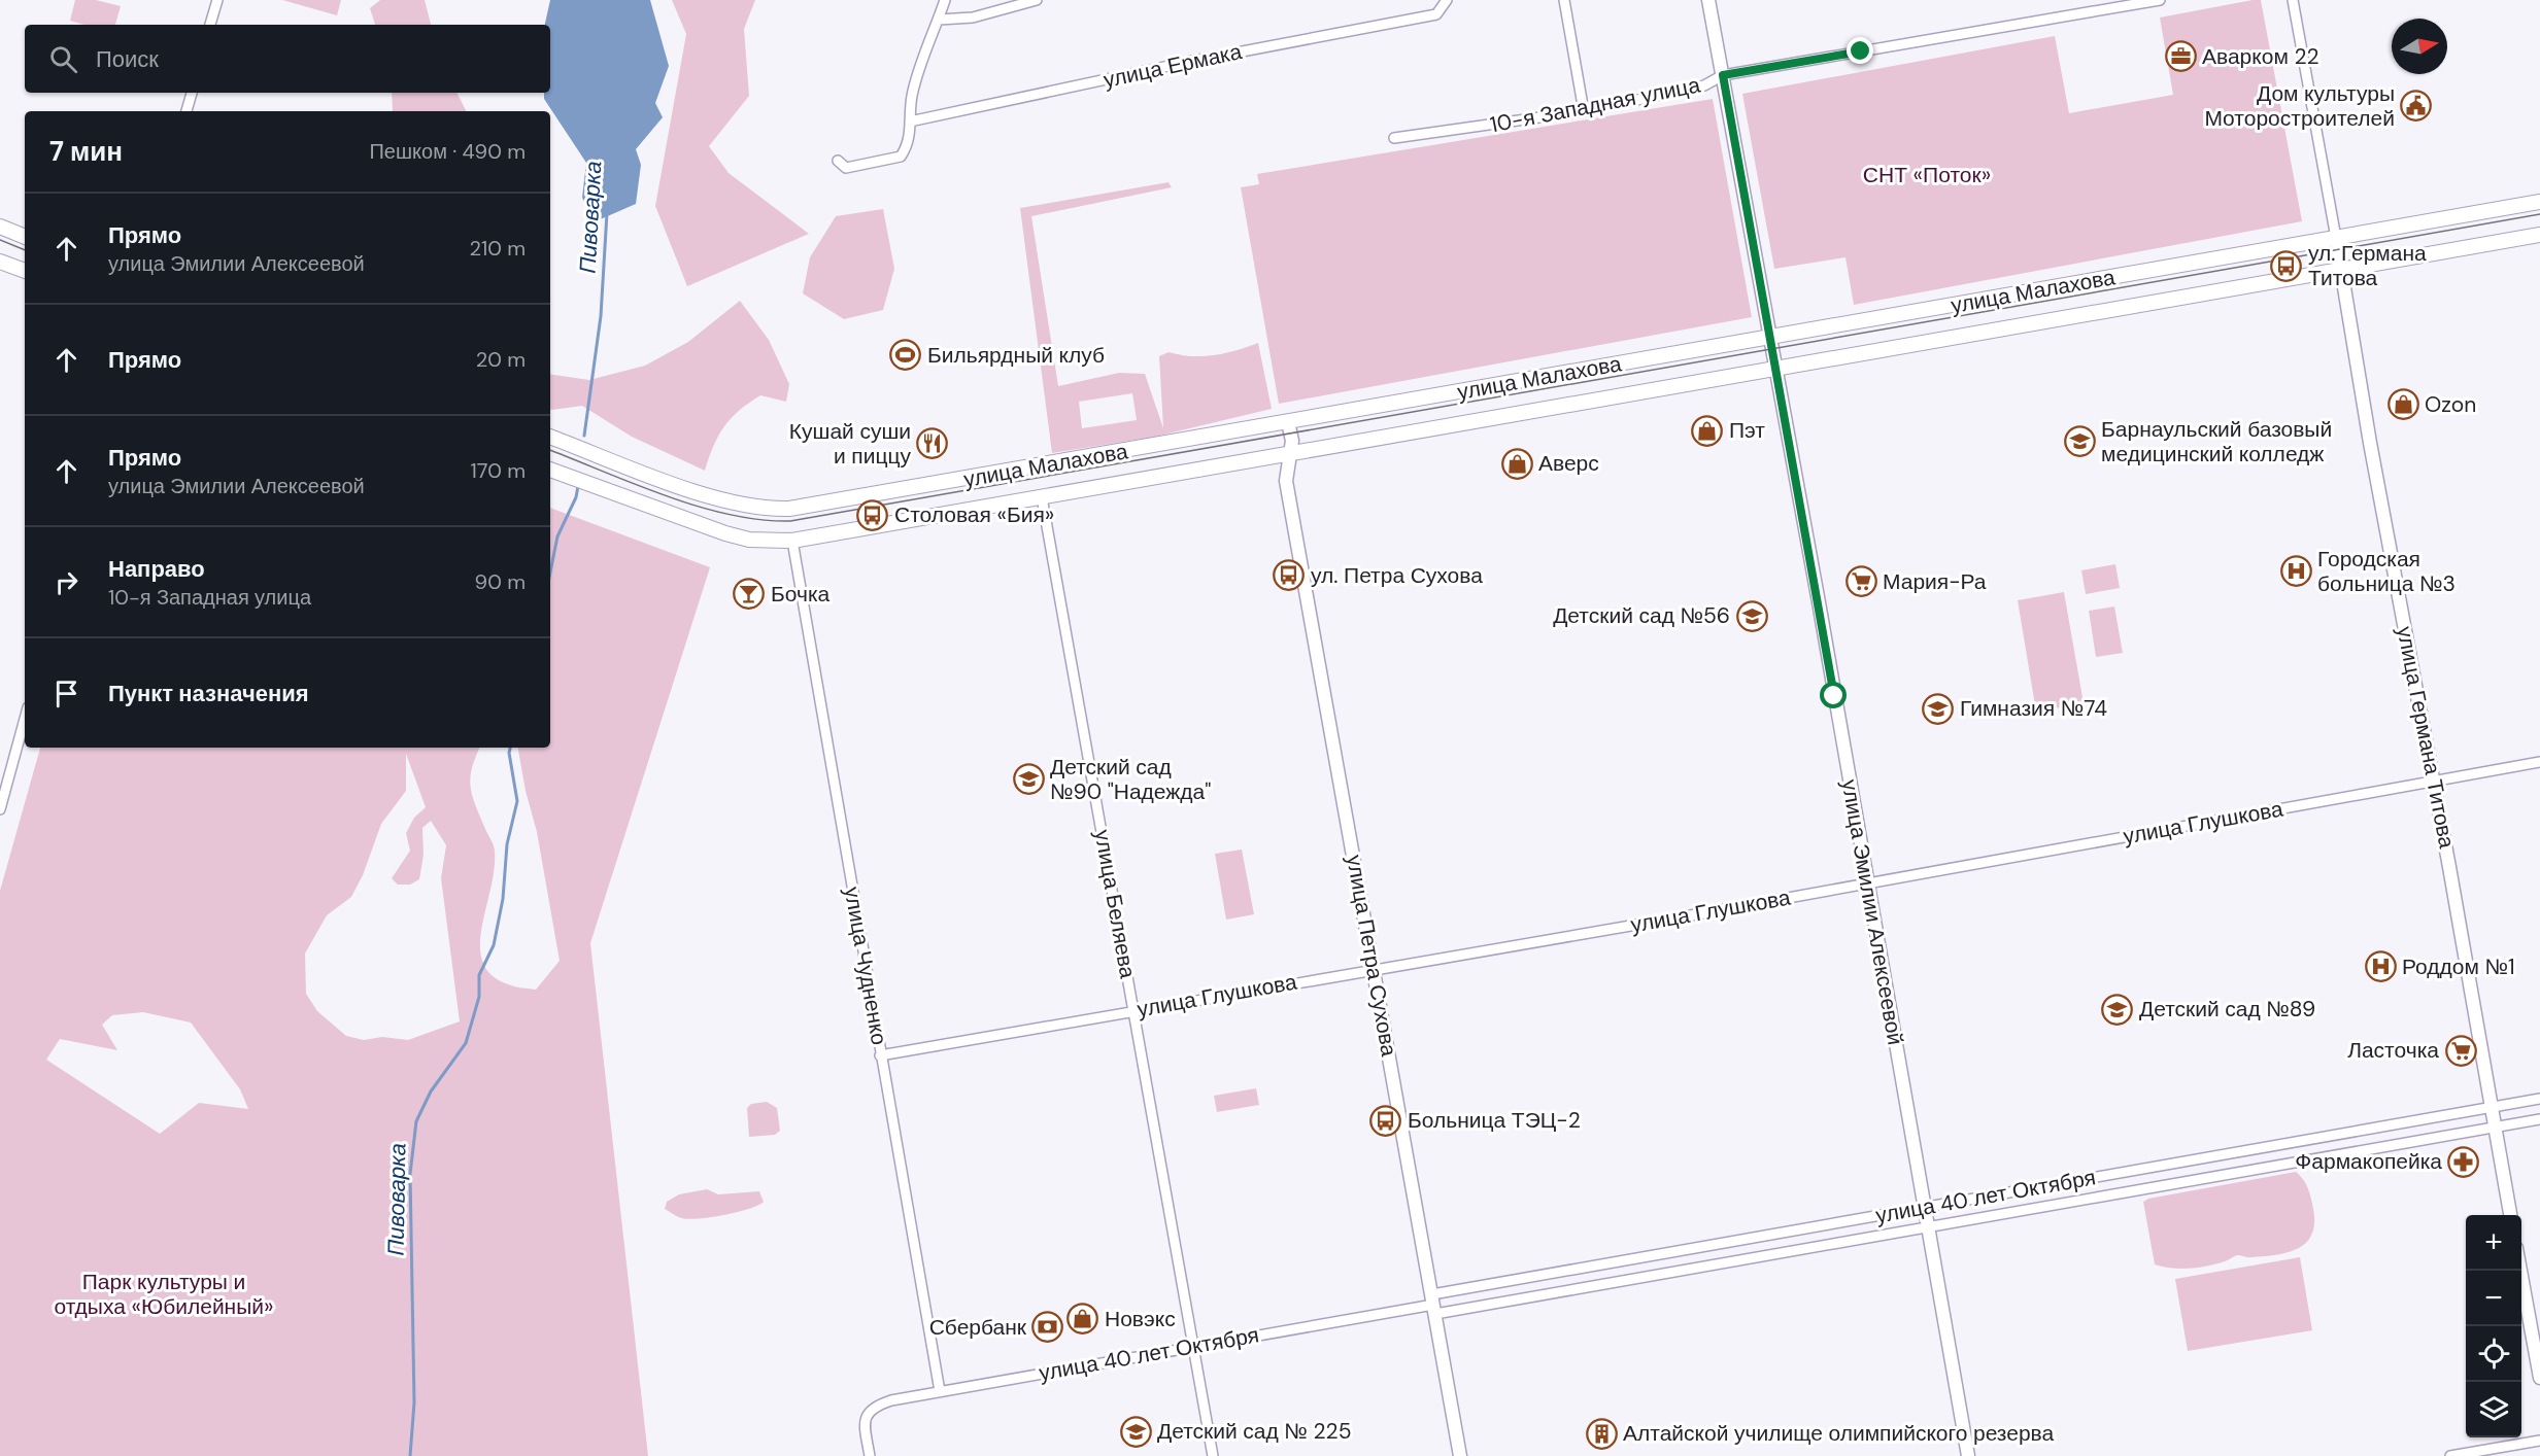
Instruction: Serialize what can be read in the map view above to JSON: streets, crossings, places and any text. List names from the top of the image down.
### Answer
{
  "streets": {
    "main road": ["улица Малахова"],
    "street": [
      "улица Ермака",
      "10-я Западная улица",
      "улица Германа Титова",
      "улица Глушкова",
      "улица Беляева",
      "улица Эмилии Алексеевой",
      "улица Петра Сухова",
      "улица Чудненко",
      "улица 40 лет Октября"
    ]
  },
  "crossings": [
    ["улица Малахова", "улица Германа Титова"],
    ["улица Малахова", "улица Беляева"],
    ["улица Малахова", "улица Эмилии Алексеевой"],
    ["улица Малахова", "улица Петра Сухова"],
    ["улица Малахова", "улица Чудненко"],
    ["улица Германа Титова", "улица Глушкова"],
    ["улица Германа Титова", "улица 40 лет Октября"],
    ["улица Глушкова", "улица Беляева"],
    ["улица Глушкова", "улица Эмилии Алексеевой"],
    ["улица Глушкова", "улица Петра Сухова"],
    ["улица Глушкова", "улица Чудненко"],
    ["улица Беляева", "улица 40 лет Октября"],
    ["улица Эмилии Алексеевой", "улица 40 лет Октября"],
    ["улица Петра Сухова", "улица 40 лет Октября"],
    ["улица Чудненко", "улица 40 лет Октября"]
  ],
  "water": ["Пивоварка"],
  "parks": ["СНТ «Поток»", "Парк культуры и отдыха «Юбилейный»"],
  "places": {
    "office": ["Аварком 22"],
    "public building": ["Дом культуры Моторостроителей"],
    "bus stop": [
      "ул. Германа Титова",
      "Столовая «Бия»",
      "ул. Петра Сухова",
      "Больница ТЭЦ-2"
    ],
    "sports": ["Бильярдный клуб"],
    "shop": [
      "Ozon",
      "Пэт",
      "Аверс",
      "Новэкс"
    ],
    "school or university": [
      "Барнаульский базовый медицинский колледж",
      "Детский сад №56",
      "Гимназия №74",
      "Детский сад №90 \"Надежда\"",
      "Детский сад №89",
      "Детский сад № 225"
    ],
    "restaurant": ["Кушай суши и пиццу"],
    "hospital": ["Городская больница №3", "Роддом №1"],
    "supermarket": ["Мария-Ра", "Ласточка"],
    "bar": ["Бочка"],
    "pharmacy": ["Фармакопейка"],
    "bank": ["Сбербанк"],
    "building": ["Алтайской училище олимпийского резерва"]
  },
  "north": "right",
  "page": {
    "search": "Поиск",
    "heading": ["7 мин", "Пешком · 490 m"],
    "list": [
      ["Прямо", "улица Эмилии Алексеевой", "210 m"],
      ["Прямо", "20 m"],
      ["Прямо", "улица Эмилии Алексеевой", "170 m"],
      ["Направо", "10-я Западная улица", "90 m"],
      "Пункт назначения"
    ],
    "map_buttons": ["+", "−"]
  }
}
